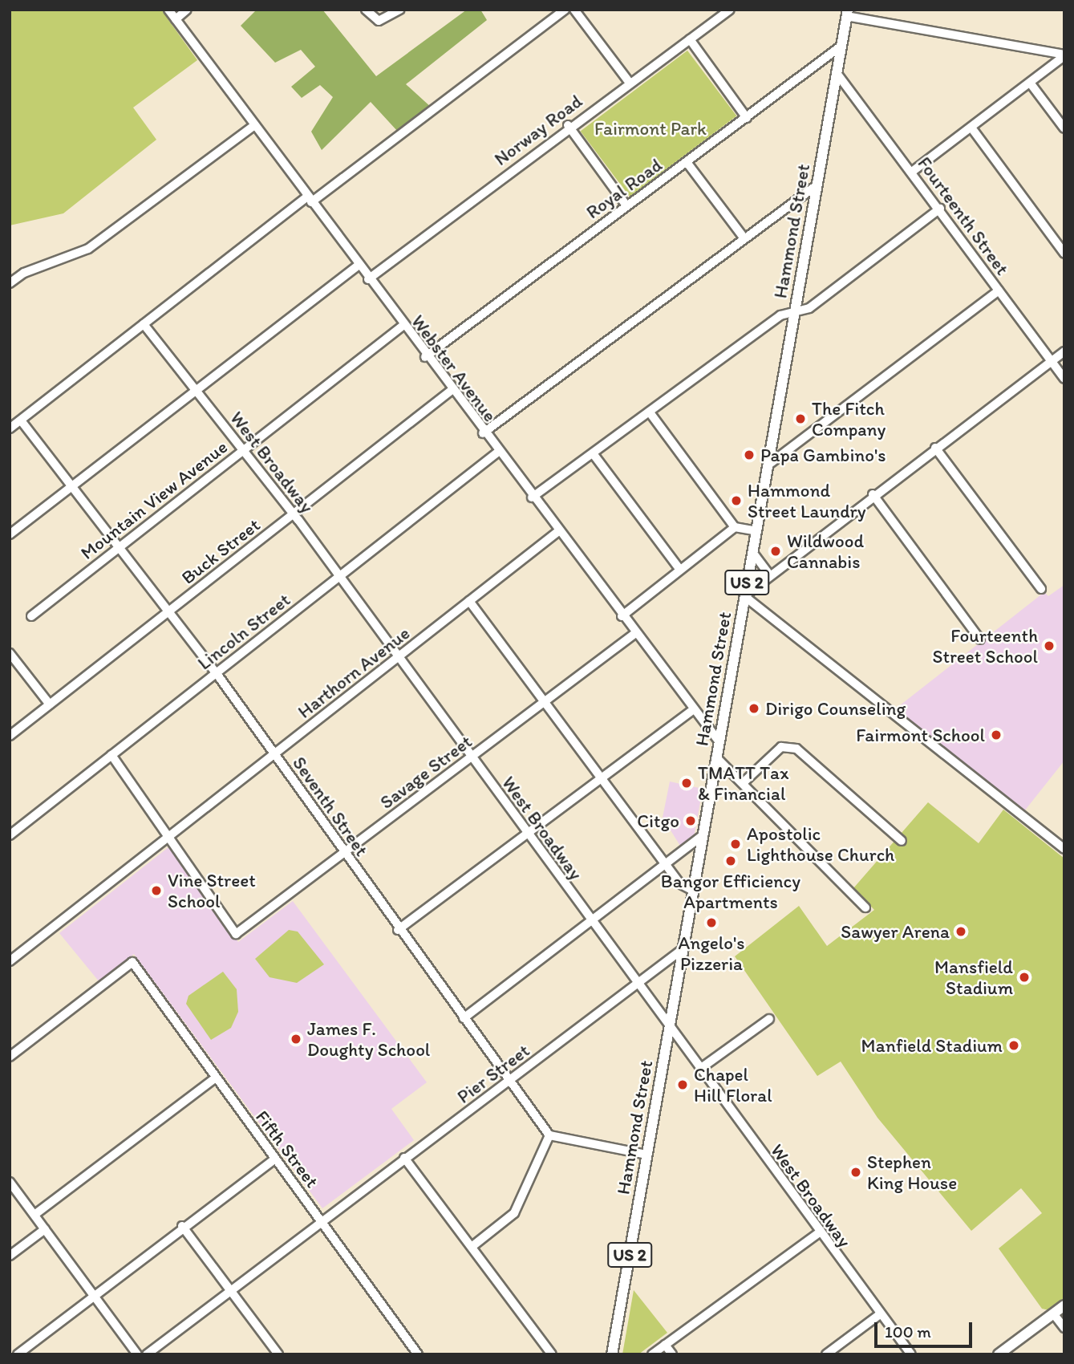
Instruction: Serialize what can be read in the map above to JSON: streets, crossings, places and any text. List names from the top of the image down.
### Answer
{
  "streets": {
    "main road": ["Hammond Street", "US 2"],
    "street": [
      "Norway Road",
      "Royal Road",
      "Fourteenth Street",
      "Webster Avenue",
      "West Broadway",
      "Mountain View Avenue",
      "Buck Street",
      "Lincoln Street",
      "Harthorn Avenue",
      "Savage Street",
      "Seventh Street",
      "Pier Street",
      "Fifth Street"
    ]
  },
  "crossings": [
    ["Norway Road", "Webster Avenue"],
    ["Royal Road", "Hammond Street"],
    ["Royal Road", "Webster Avenue"],
    ["Fourteenth Street", "Hammond Street"],
    ["Hammond Street", "Webster Avenue"],
    ["Hammond Street", "West Broadway"],
    ["Hammond Street", "Pier Street"],
    ["Webster Avenue", "Mountain View Avenue"],
    ["Webster Avenue", "Buck Street"],
    ["Webster Avenue", "Lincoln Street"],
    ["Webster Avenue", "Harthorn Avenue"],
    ["Webster Avenue", "Savage Street"],
    ["West Broadway", "Mountain View Avenue"],
    ["West Broadway", "Buck Street"],
    ["West Broadway", "Lincoln Street"],
    ["West Broadway", "Harthorn Avenue"],
    ["West Broadway", "Savage Street"],
    ["West Broadway", "Pier Street"],
    ["Mountain View Avenue", "Seventh Street"],
    ["Buck Street", "Seventh Street"],
    ["Lincoln Street", "Seventh Street"],
    ["Harthorn Avenue", "Savage Street"],
    ["Harthorn Avenue", "Seventh Street"],
    ["Savage Street", "Seventh Street"],
    ["Seventh Street", "Pier Street"],
    ["Pier Street", "Fifth Street"]
  ],
  "parks": ["Fairmont Park"],
  "places": [
    "The Fitch Company",
    "Papa Gambino's",
    "Hammond Street Laundry",
    "Wildwood Cannabis",
    "Fourteenth Street School",
    "Dirigo Counseling",
    "Fairmont School",
    "TMATT Tax & Financial",
    "Citgo",
    "Apostolic Lighthouse Church",
    "Bangor Efficiency Apartments",
    "Vine Street School",
    "Angelo's Pizzeria",
    "Sawyer Arena",
    "Mansfield Stadium",
    "James F. Doughty School",
    "Manfield Stadium",
    "Chapel Hill Floral",
    "Stephen King House"
  ],
  "scale_bar": "100 m"
}
